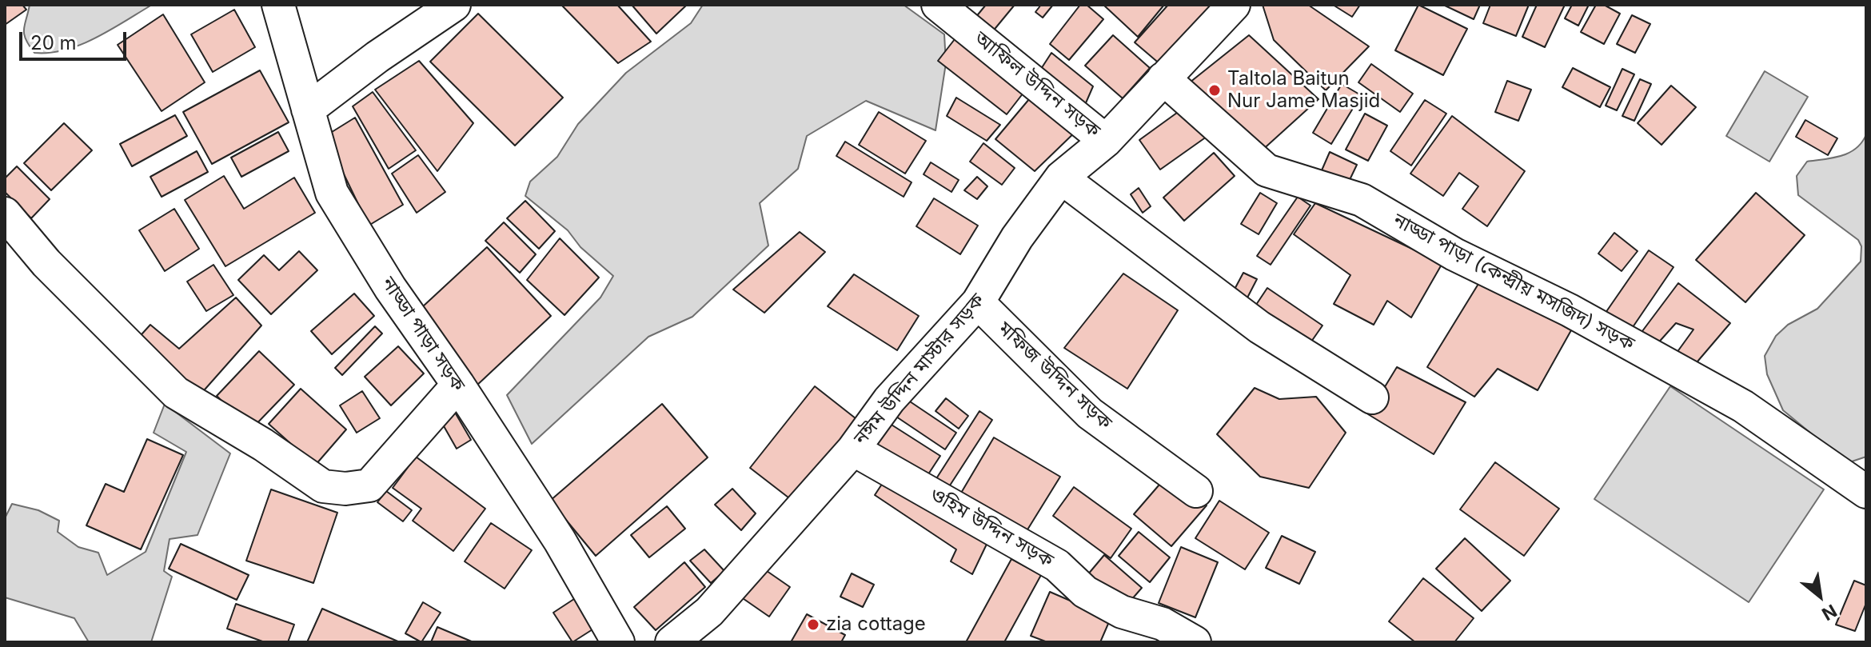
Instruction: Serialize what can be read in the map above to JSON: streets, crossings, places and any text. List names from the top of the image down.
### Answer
{
  "streets": {
    "street": [
      "আফিল উদ্দিন সড়ক",
      "নাড্ডা পাড়া (কেন্দ্রীয় মসজিদ) সড়ক",
      "নাড্ডা পাড়া সড়ক",
      "নঈম উদ্দিন মাস্টার সড়ক",
      "মফিজ উদ্দিন সড়ক",
      "ওহিম উদ্দিন সড়ক"
    ]
  },
  "crossings": [
    ["আফিল উদ্দিন সড়ক", "নঈম উদ্দিন মাস্টার সড়ক"],
    ["নাড্ডা পাড়া (কেন্দ্রীয় মসজিদ) সড়ক", "নঈম উদ্দিন মাস্টার সড়ক"],
    ["নঈম উদ্দিন মাস্টার সড়ক", "মফিজ উদ্দিন সড়ক"],
    ["নঈম উদ্দিন মাস্টার সড়ক", "ওহিম উদ্দিন সড়ক"]
  ],
  "places": ["Taltola Baitun Nur Jame Masjid", "zia cottage"],
  "scale_bar": "20 m",
  "north": "bottom right"
}
